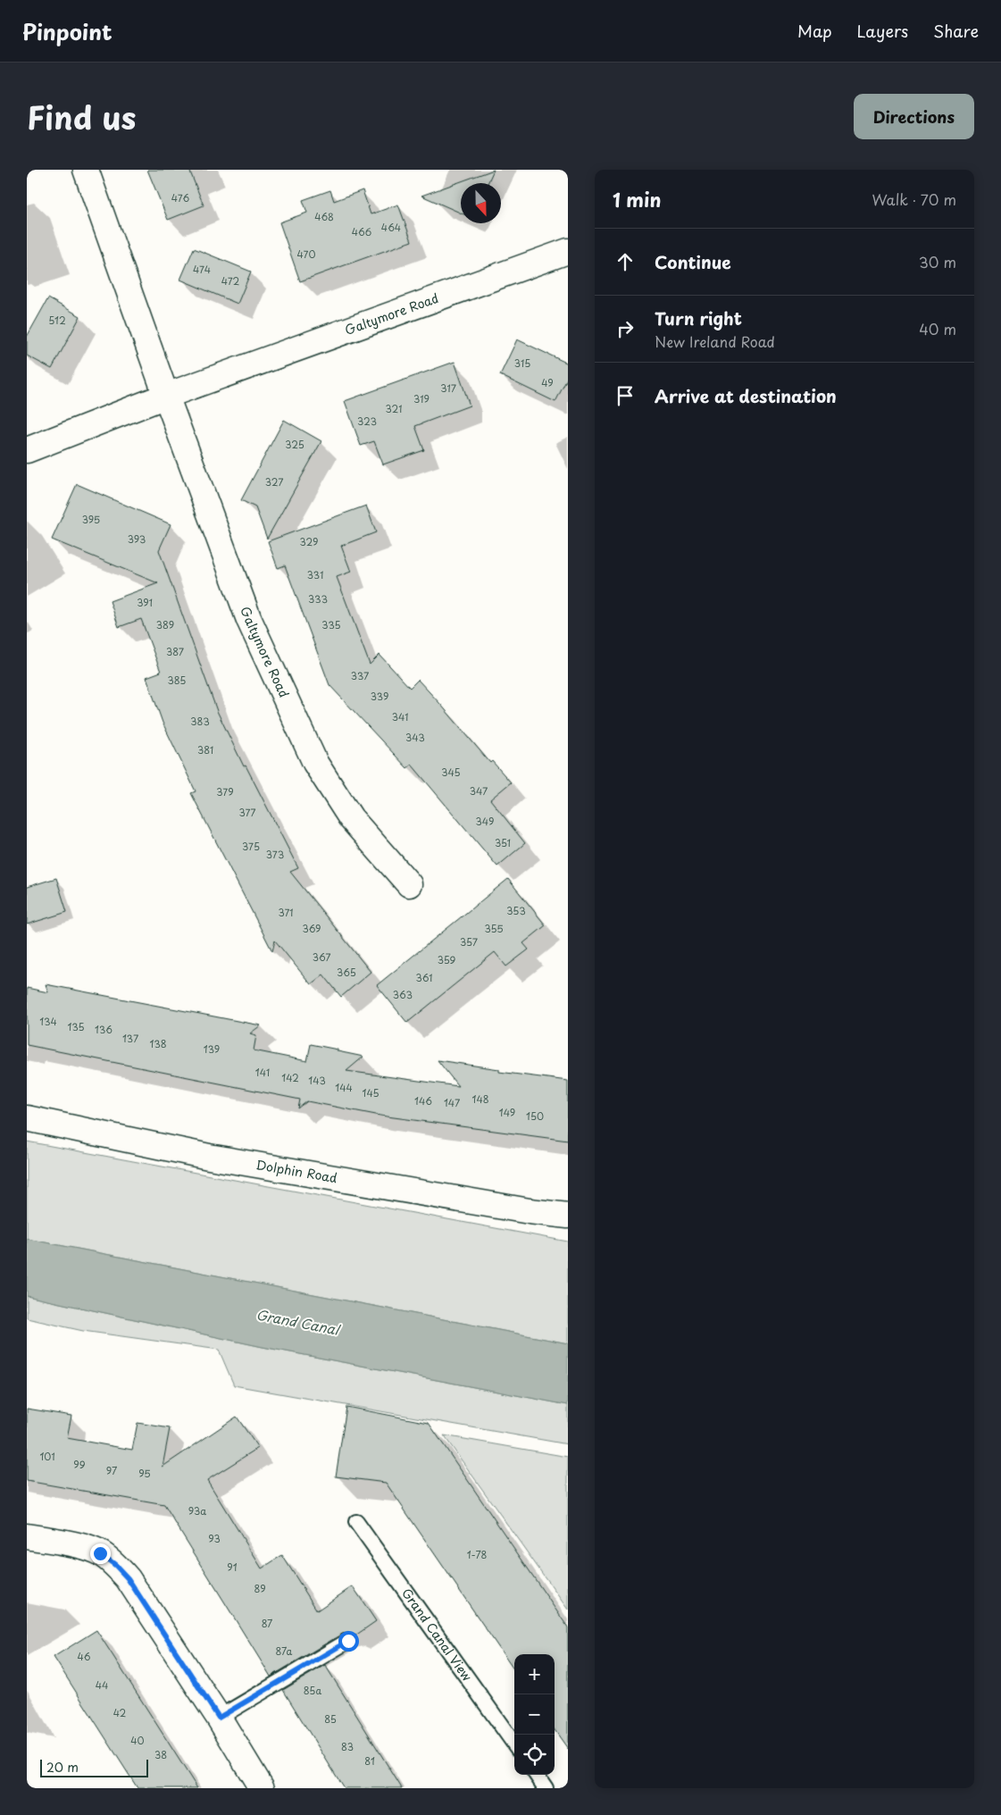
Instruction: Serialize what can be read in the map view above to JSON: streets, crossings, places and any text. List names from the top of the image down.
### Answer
{
  "streets": {
    "street": ["Galtymore Road", "Dolphin Road"],
    "lane": ["Grand Canal View"]
  },
  "water": ["Grand Canal"],
  "house_numbers": [
    "476",
    "468",
    "464",
    "466",
    "470",
    "474",
    "472",
    "512",
    "315",
    "49",
    "317",
    "319",
    "321",
    "323",
    "325",
    "327",
    "395",
    "393",
    "329",
    "331",
    "333",
    "391",
    "389",
    "335",
    "387",
    "337",
    "385",
    "339",
    "341",
    "383",
    "343",
    "381",
    "345",
    "347",
    "379",
    "377",
    "349",
    "351",
    "375",
    "373",
    "353",
    "371",
    "369",
    "355",
    "357",
    "367",
    "359",
    "365",
    "361",
    "363",
    "134",
    "135",
    "136",
    "137",
    "138",
    "139",
    "141",
    "142",
    "143",
    "144",
    "145",
    "148",
    "146",
    "147",
    "149",
    "150",
    "101",
    "99",
    "97",
    "95",
    "93a",
    "93",
    "1-78",
    "91",
    "89",
    "87",
    "87a",
    "46",
    "44",
    "85a",
    "42",
    "85",
    "40",
    "83",
    "38",
    "81"
  ],
  "scale_bar": "20 m",
  "north": "bottom",
  "page": {
    "header": "Pinpoint",
    "nav": ["Map", "Layers", "Share"],
    "title": "Find us",
    "buttons": "Directions",
    "heading": ["1 min", "Walk · 70 m"],
    "list": [
      ["Continue", "30 m"],
      ["Turn right", "New Ireland Road", "40 m"],
      "Arrive at destination"
    ],
    "map_buttons": ["+", "−"],
    "scale": "20 m"
  }
}
